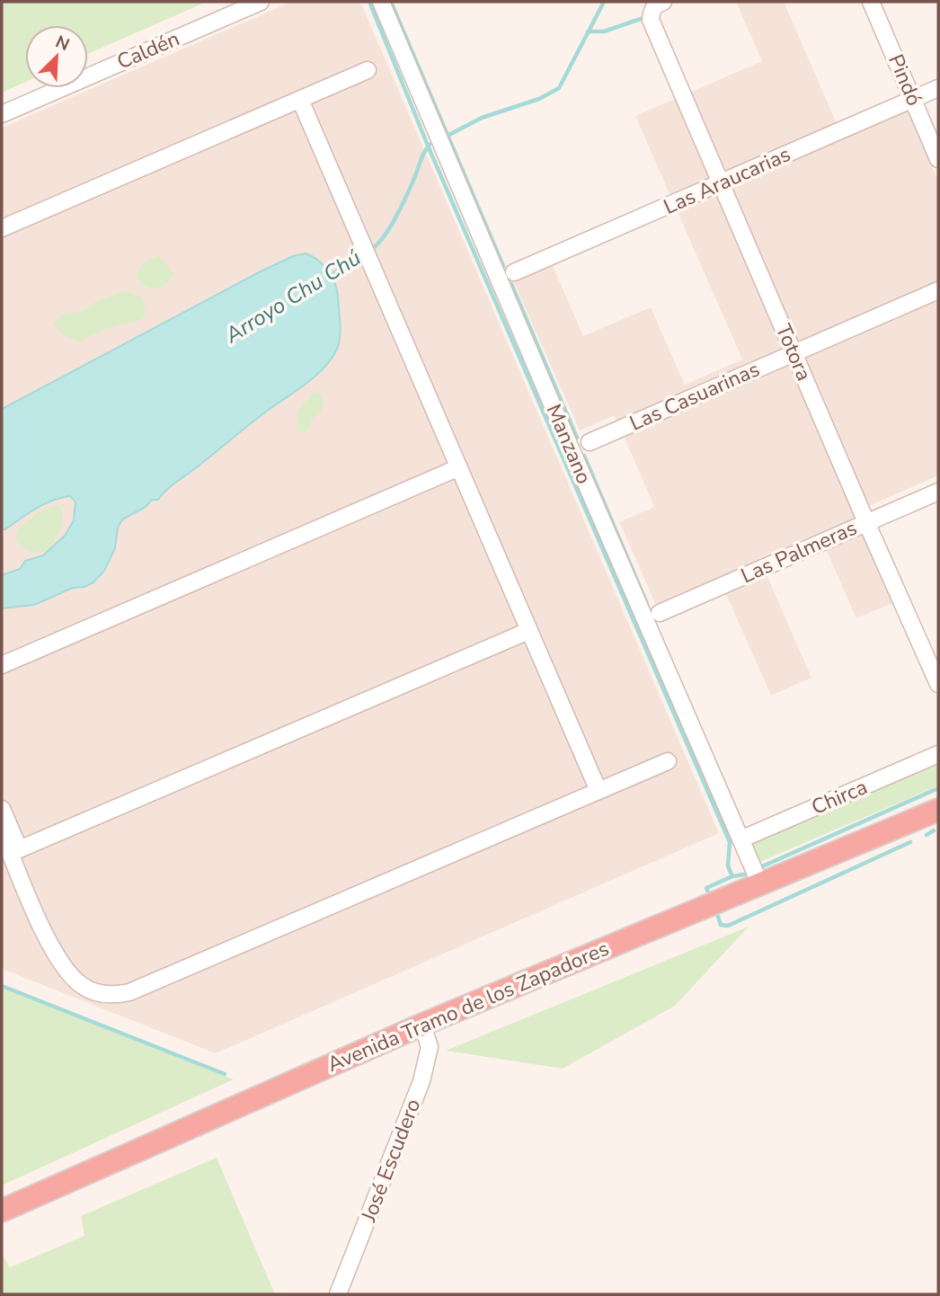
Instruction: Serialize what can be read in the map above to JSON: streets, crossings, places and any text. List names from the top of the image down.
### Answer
{
  "streets": {
    "highway": ["Avenida Tramo de los Zapadores"],
    "street": [
      "Caldén",
      "Pindó",
      "Las Araucarias",
      "Totora",
      "Las Casuarinas",
      "Manzano",
      "Las Palmeras",
      "Chirca",
      "José Escudero"
    ]
  },
  "crossings": [
    ["Pindó", "Las Araucarias"],
    ["Las Araucarias", "Totora"],
    ["Totora", "Las Casuarinas"],
    ["Totora", "Las Palmeras"],
    ["Manzano", "Chirca"],
    ["Manzano", "Avenida Tramo de los Zapadores"],
    ["Avenida Tramo de los Zapadores", "José Escudero"]
  ],
  "water": ["Arroyo Chu Chú"],
  "north": "top right"
}
